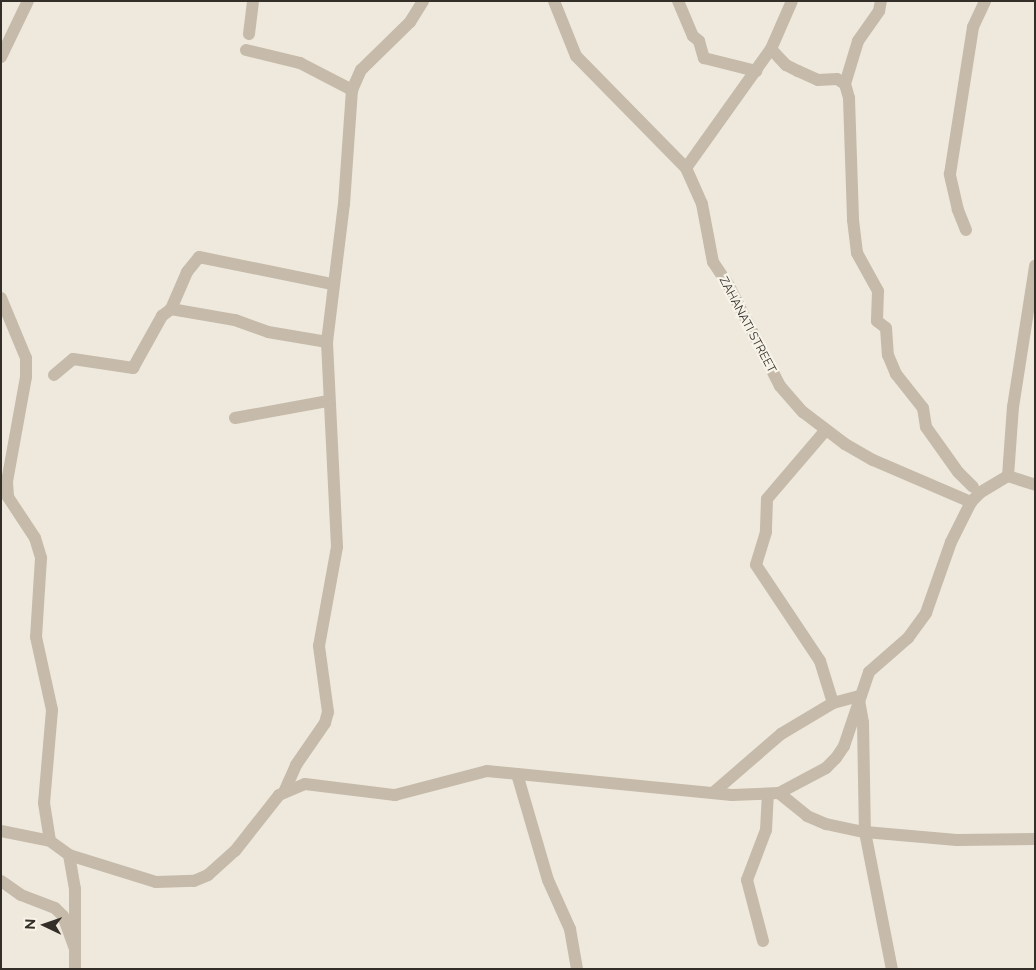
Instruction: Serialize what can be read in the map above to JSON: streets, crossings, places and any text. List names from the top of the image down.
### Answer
{
  "streets": {
    "street": ["ZAHANATI STREET"]
  },
  "north": "left"
}
